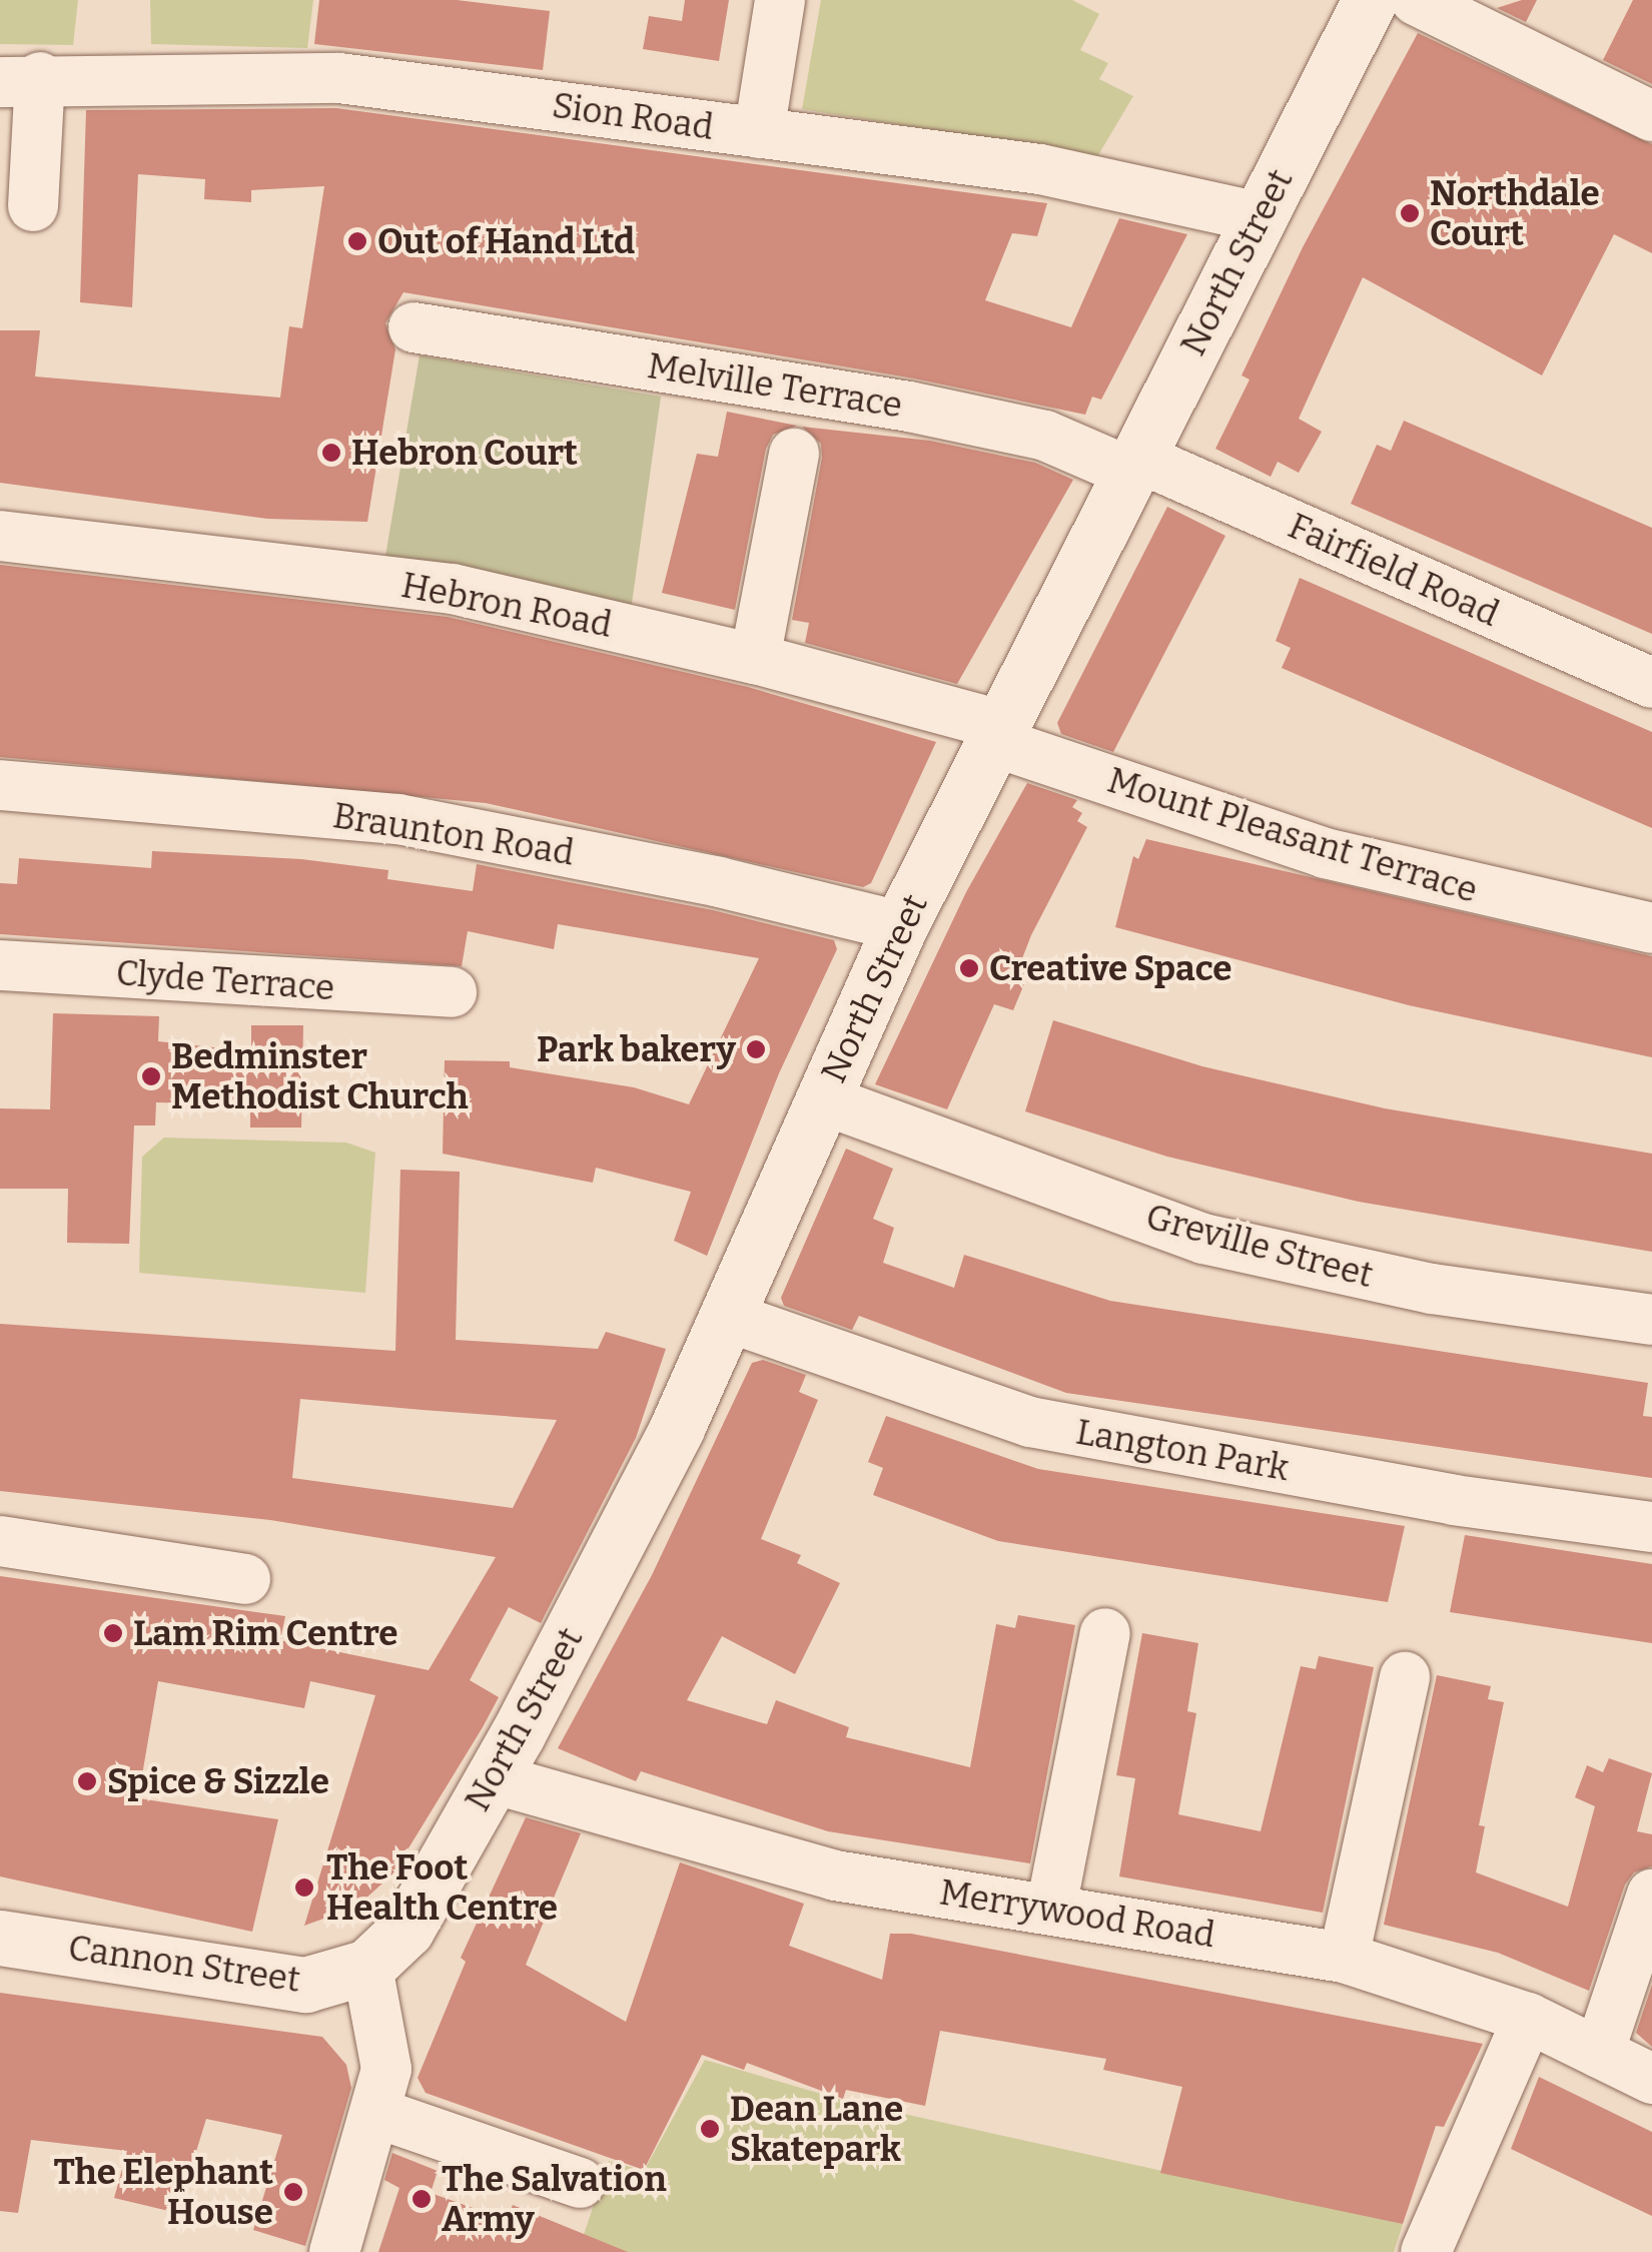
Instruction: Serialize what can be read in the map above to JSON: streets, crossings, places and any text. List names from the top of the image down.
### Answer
{
  "streets": {
    "main road": ["North Street", "Cannon Street"],
    "street": [
      "Sion Road",
      "Melville Terrace",
      "Fairfield Road",
      "Hebron Road",
      "Braunton Road",
      "Mount Pleasant Terrace",
      "Clyde Terrace",
      "Greville Street",
      "Langton Park",
      "Merrywood Road"
    ]
  },
  "crossings": [
    ["Sion Road", "North Street"],
    ["North Street", "Melville Terrace"],
    ["North Street", "Fairfield Road"],
    ["North Street", "Hebron Road"],
    ["North Street", "Braunton Road"],
    ["North Street", "Mount Pleasant Terrace"],
    ["North Street", "Greville Street"],
    ["North Street", "Langton Park"],
    ["North Street", "Merrywood Road"],
    ["North Street", "Cannon Street"],
    ["Melville Terrace", "Fairfield Road"],
    ["Hebron Road", "Mount Pleasant Terrace"]
  ],
  "places": [
    "Northdale Court",
    "Out of Hand Ltd",
    "Hebron Court",
    "Creative Space",
    "Park bakery",
    "Bedminster Methodist Church",
    "Lam Rim Centre",
    "Spice & Sizzle",
    "The Foot Health Centre",
    "Dean Lane Skatepark",
    "The Elephant House",
    "The Salvation Army"
  ]
}
